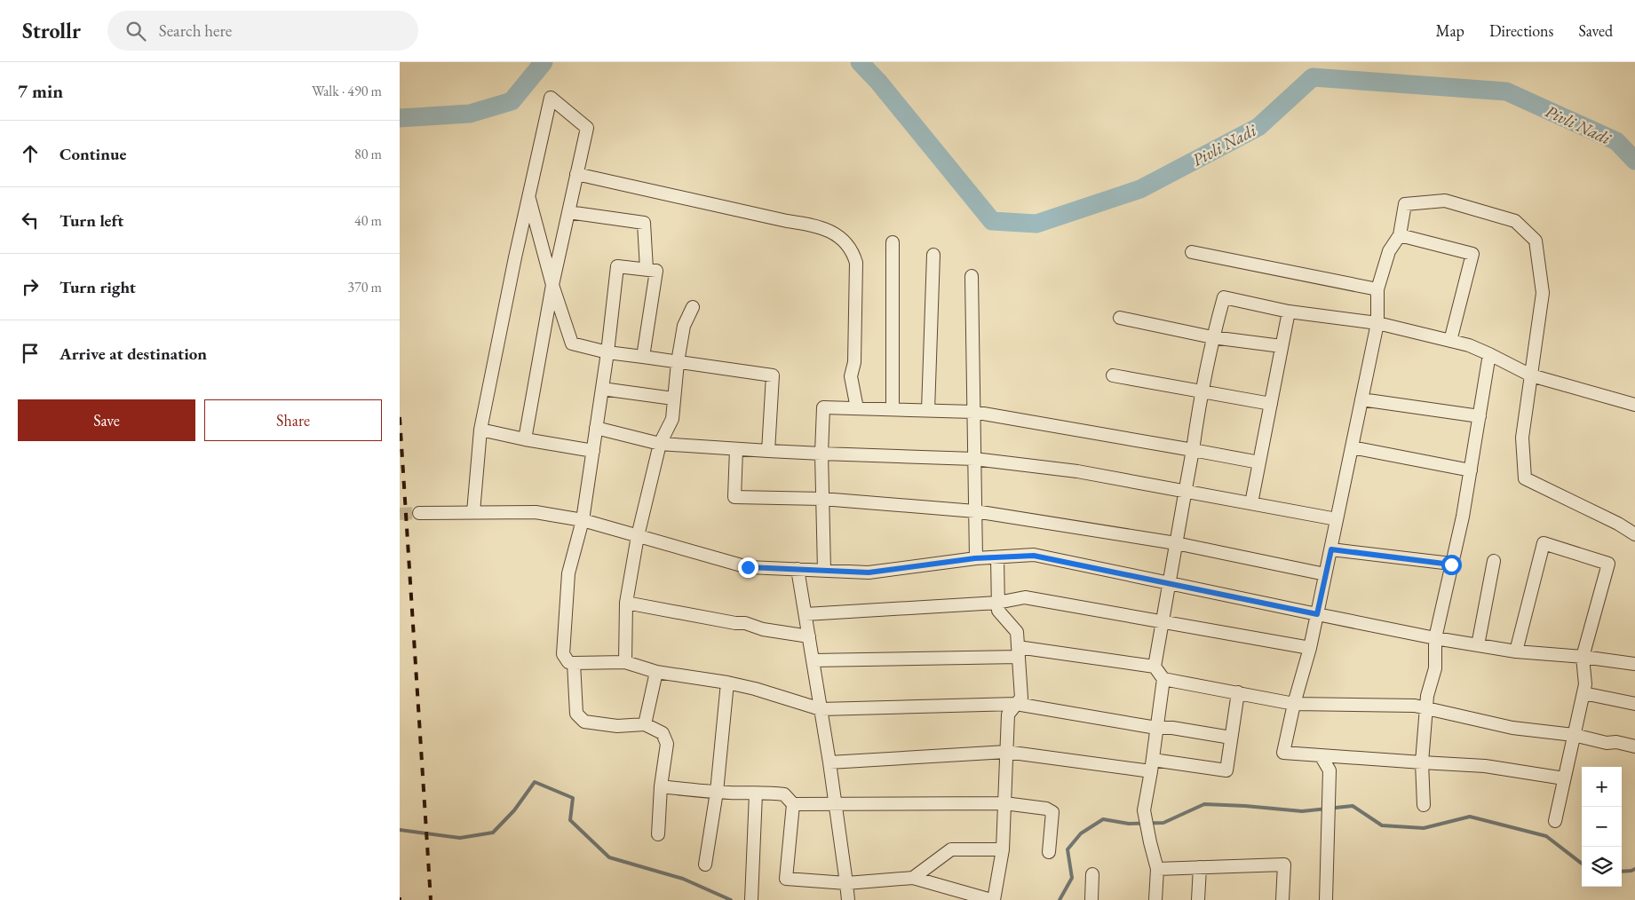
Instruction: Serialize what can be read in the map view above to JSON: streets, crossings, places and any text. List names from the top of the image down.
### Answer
{
  "water": ["Pivli Nadi"],
  "page": {
    "header": "Strollr",
    "search": "Search here",
    "nav": ["Map", "Directions", "Saved"],
    "heading": ["7 min", "Walk · 490 m"],
    "list": [
      ["Continue", "80 m"],
      ["Turn left", "40 m"],
      ["Turn right", "370 m"],
      "Arrive at destination"
    ],
    "buttons": ["Save", "Share"],
    "map_buttons": ["+", "−"]
  }
}
